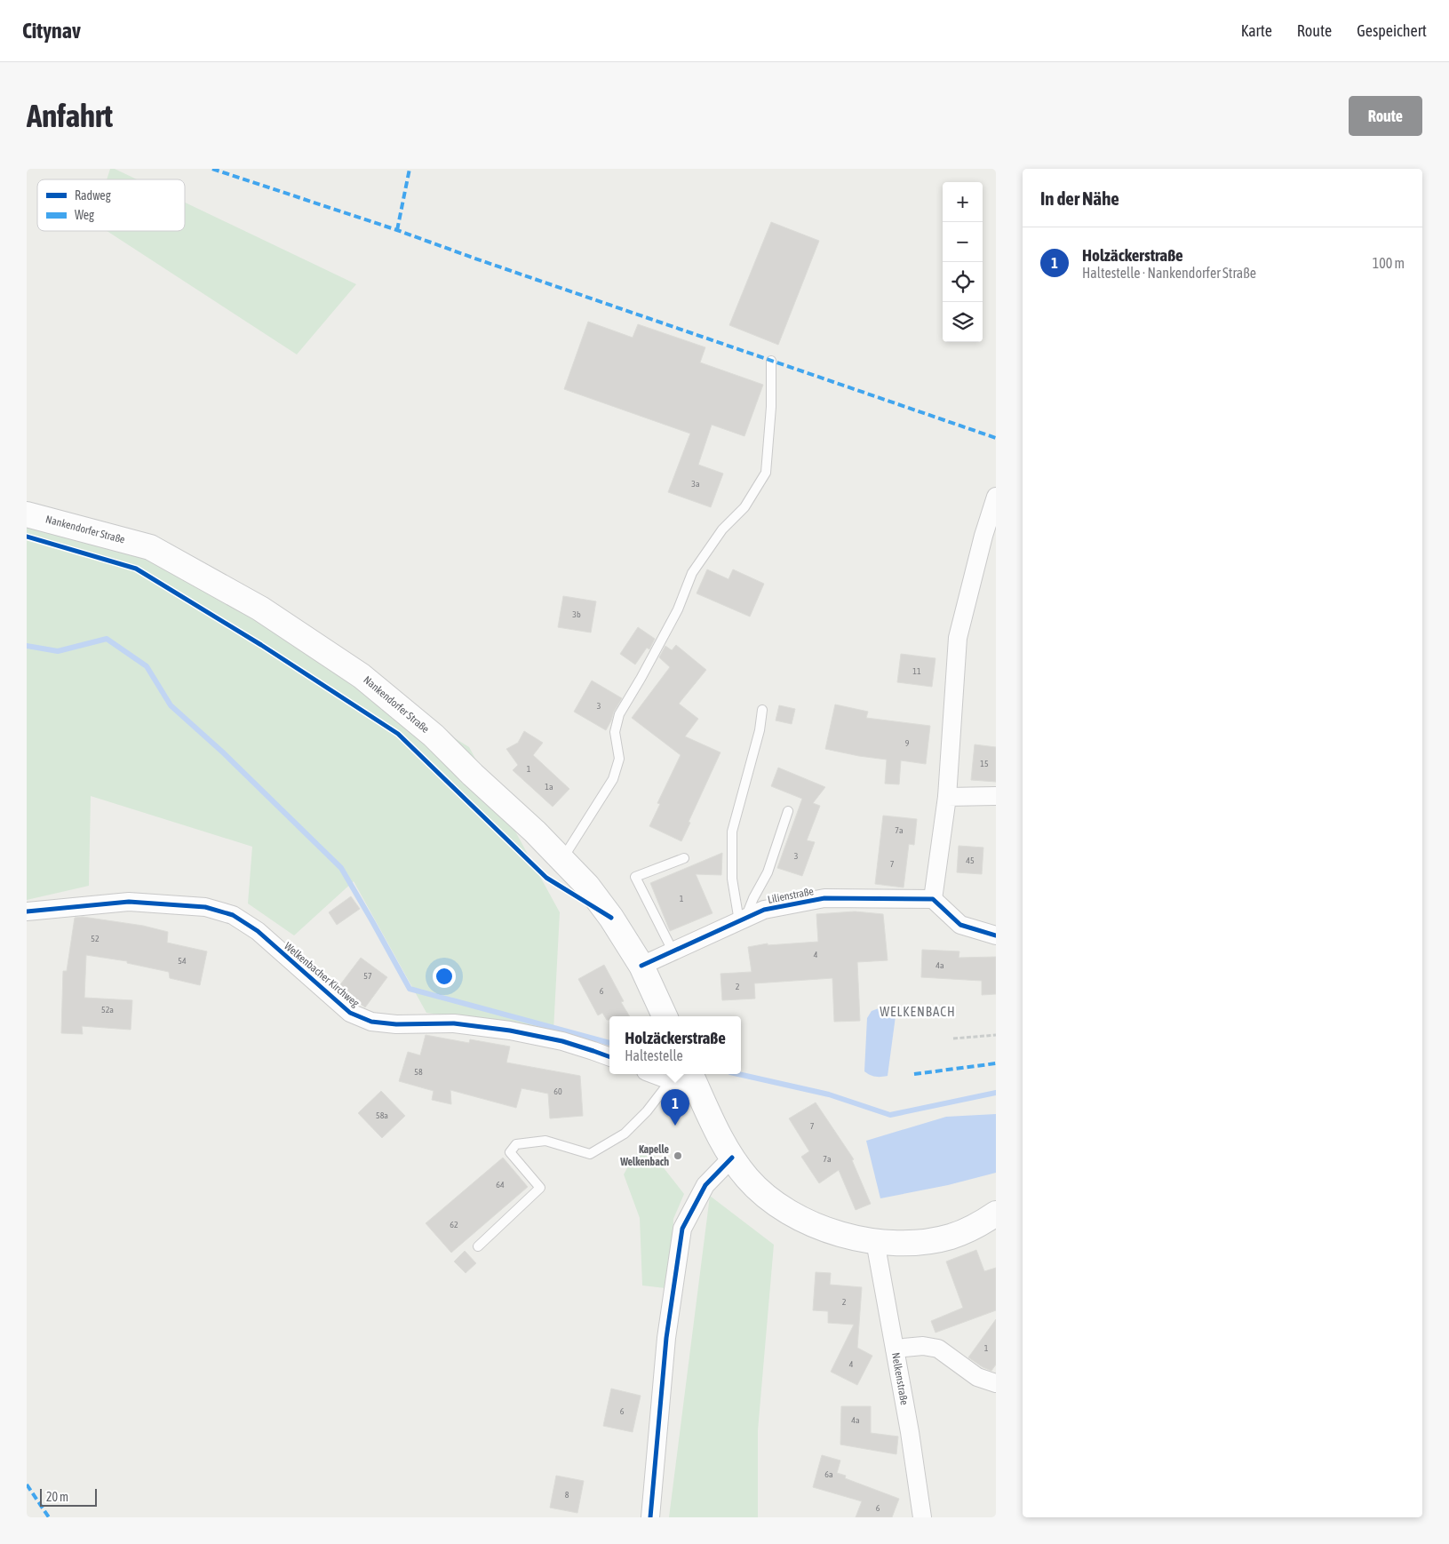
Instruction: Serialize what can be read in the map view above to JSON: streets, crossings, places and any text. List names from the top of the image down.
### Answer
{
  "streets": {
    "main road": ["Nankendorfer Straße"],
    "street": ["Lilienstraße", "Welkenbacher Kirchweg", "Nelkenstraße"]
  },
  "crossings": [
    ["Nankendorfer Straße", "Lilienstraße"]
  ],
  "districts": ["WELKENBACH"],
  "places": ["Kapelle Welkenbach"],
  "house_numbers": [
    "3a",
    "3b",
    "11",
    "3",
    "9",
    "15",
    "1",
    "1a",
    "7a",
    "3",
    "45",
    "7",
    "1",
    "52",
    "4",
    "54",
    "4a",
    "57",
    "2",
    "6",
    "52a",
    "58",
    "60",
    "58a",
    "7",
    "7a",
    "64",
    "62",
    "2",
    "1",
    "4",
    "6",
    "4a",
    "6a",
    "8",
    "6"
  ],
  "legend": ["Radweg", "Weg"],
  "scale_bar": "20 m",
  "page": {
    "header": "Citynav",
    "nav": ["Karte", "Route", "Gespeichert"],
    "buttons": "Route",
    "title": "Anfahrt",
    "heading": "In der Nähe",
    "map_buttons": ["+", "−"],
    "list": [
      {
        "mark": "1",
        "name": "Holzäckerstraße",
        "note": "Haltestelle · Nankendorfer Straße",
        "value": "100 m"
      }
    ],
    "popup": ["Holzäckerstraße", "Haltestelle"],
    "pins": "1",
    "scale": "20 m"
  }
}
